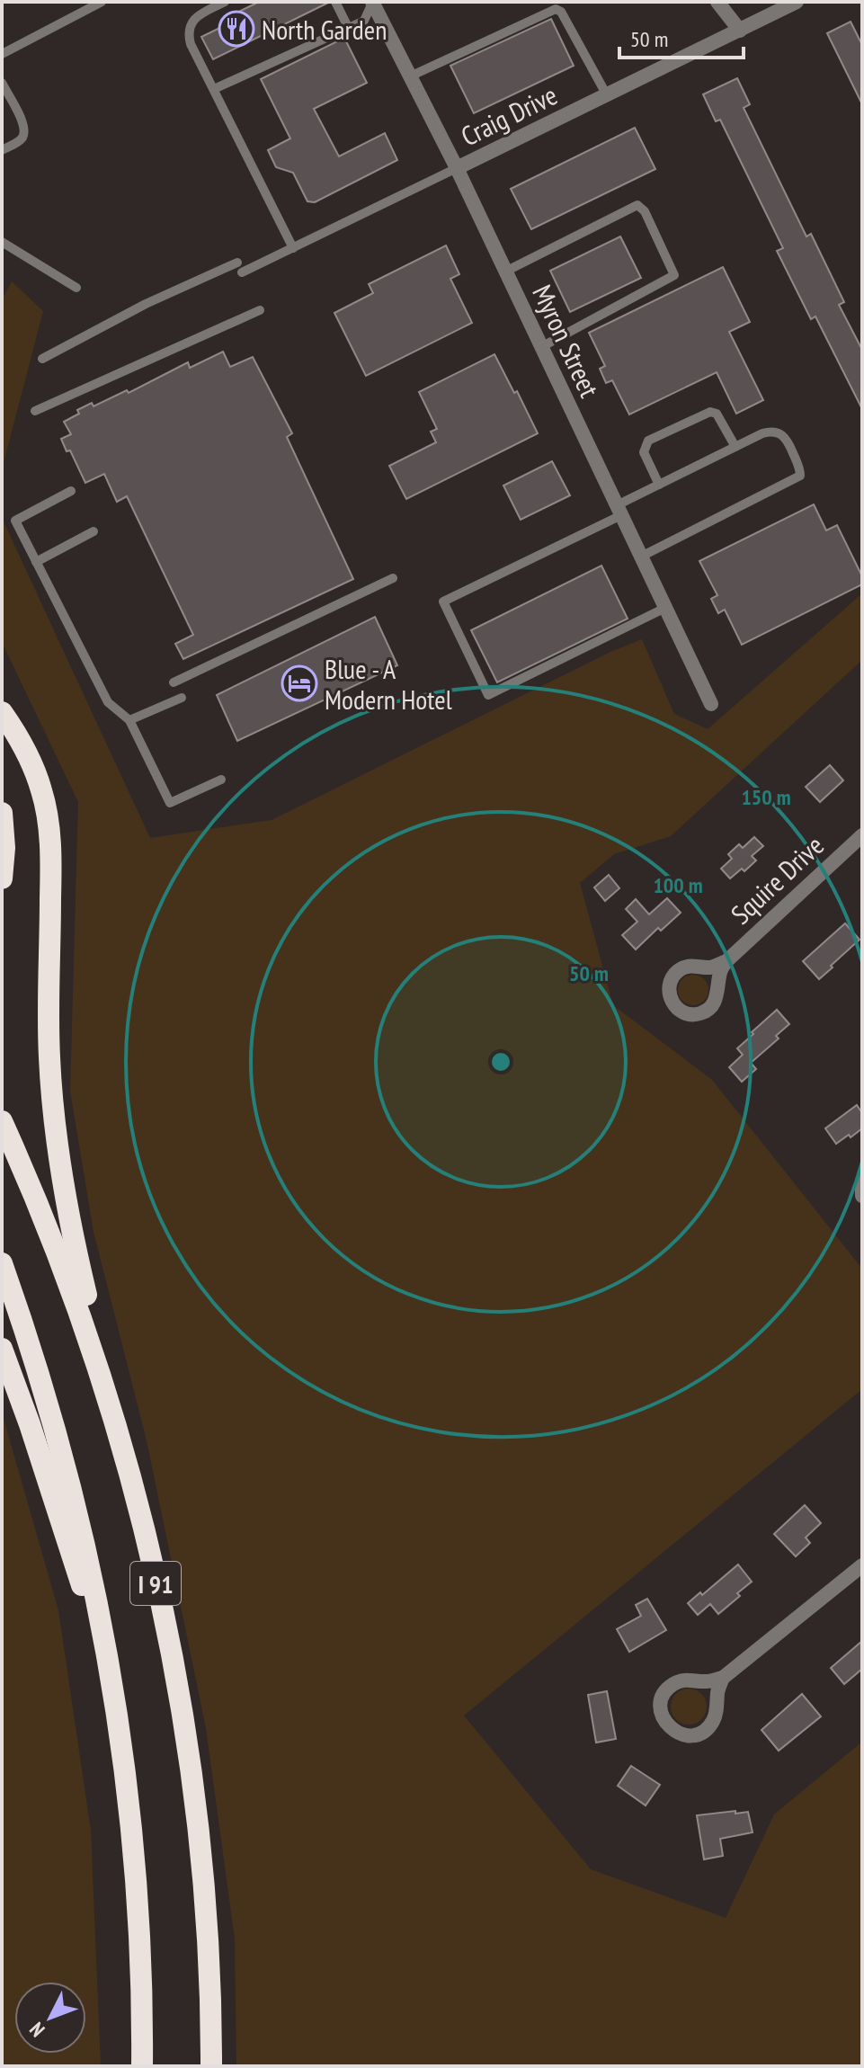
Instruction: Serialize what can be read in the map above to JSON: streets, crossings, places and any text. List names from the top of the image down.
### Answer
{
  "streets": {
    "highway": ["I 91"],
    "street": ["Craig Drive", "Myron Street", "Squire Drive"]
  },
  "crossings": [
    ["Craig Drive", "Myron Street"]
  ],
  "places": {
    "restaurant": ["North Garden"],
    "hotel": ["Blue - A Modern Hotel"]
  },
  "scale_bar": "50 m",
  "north": "bottom left",
  "rings": ["150 m", "100 m", "50 m"]
}
